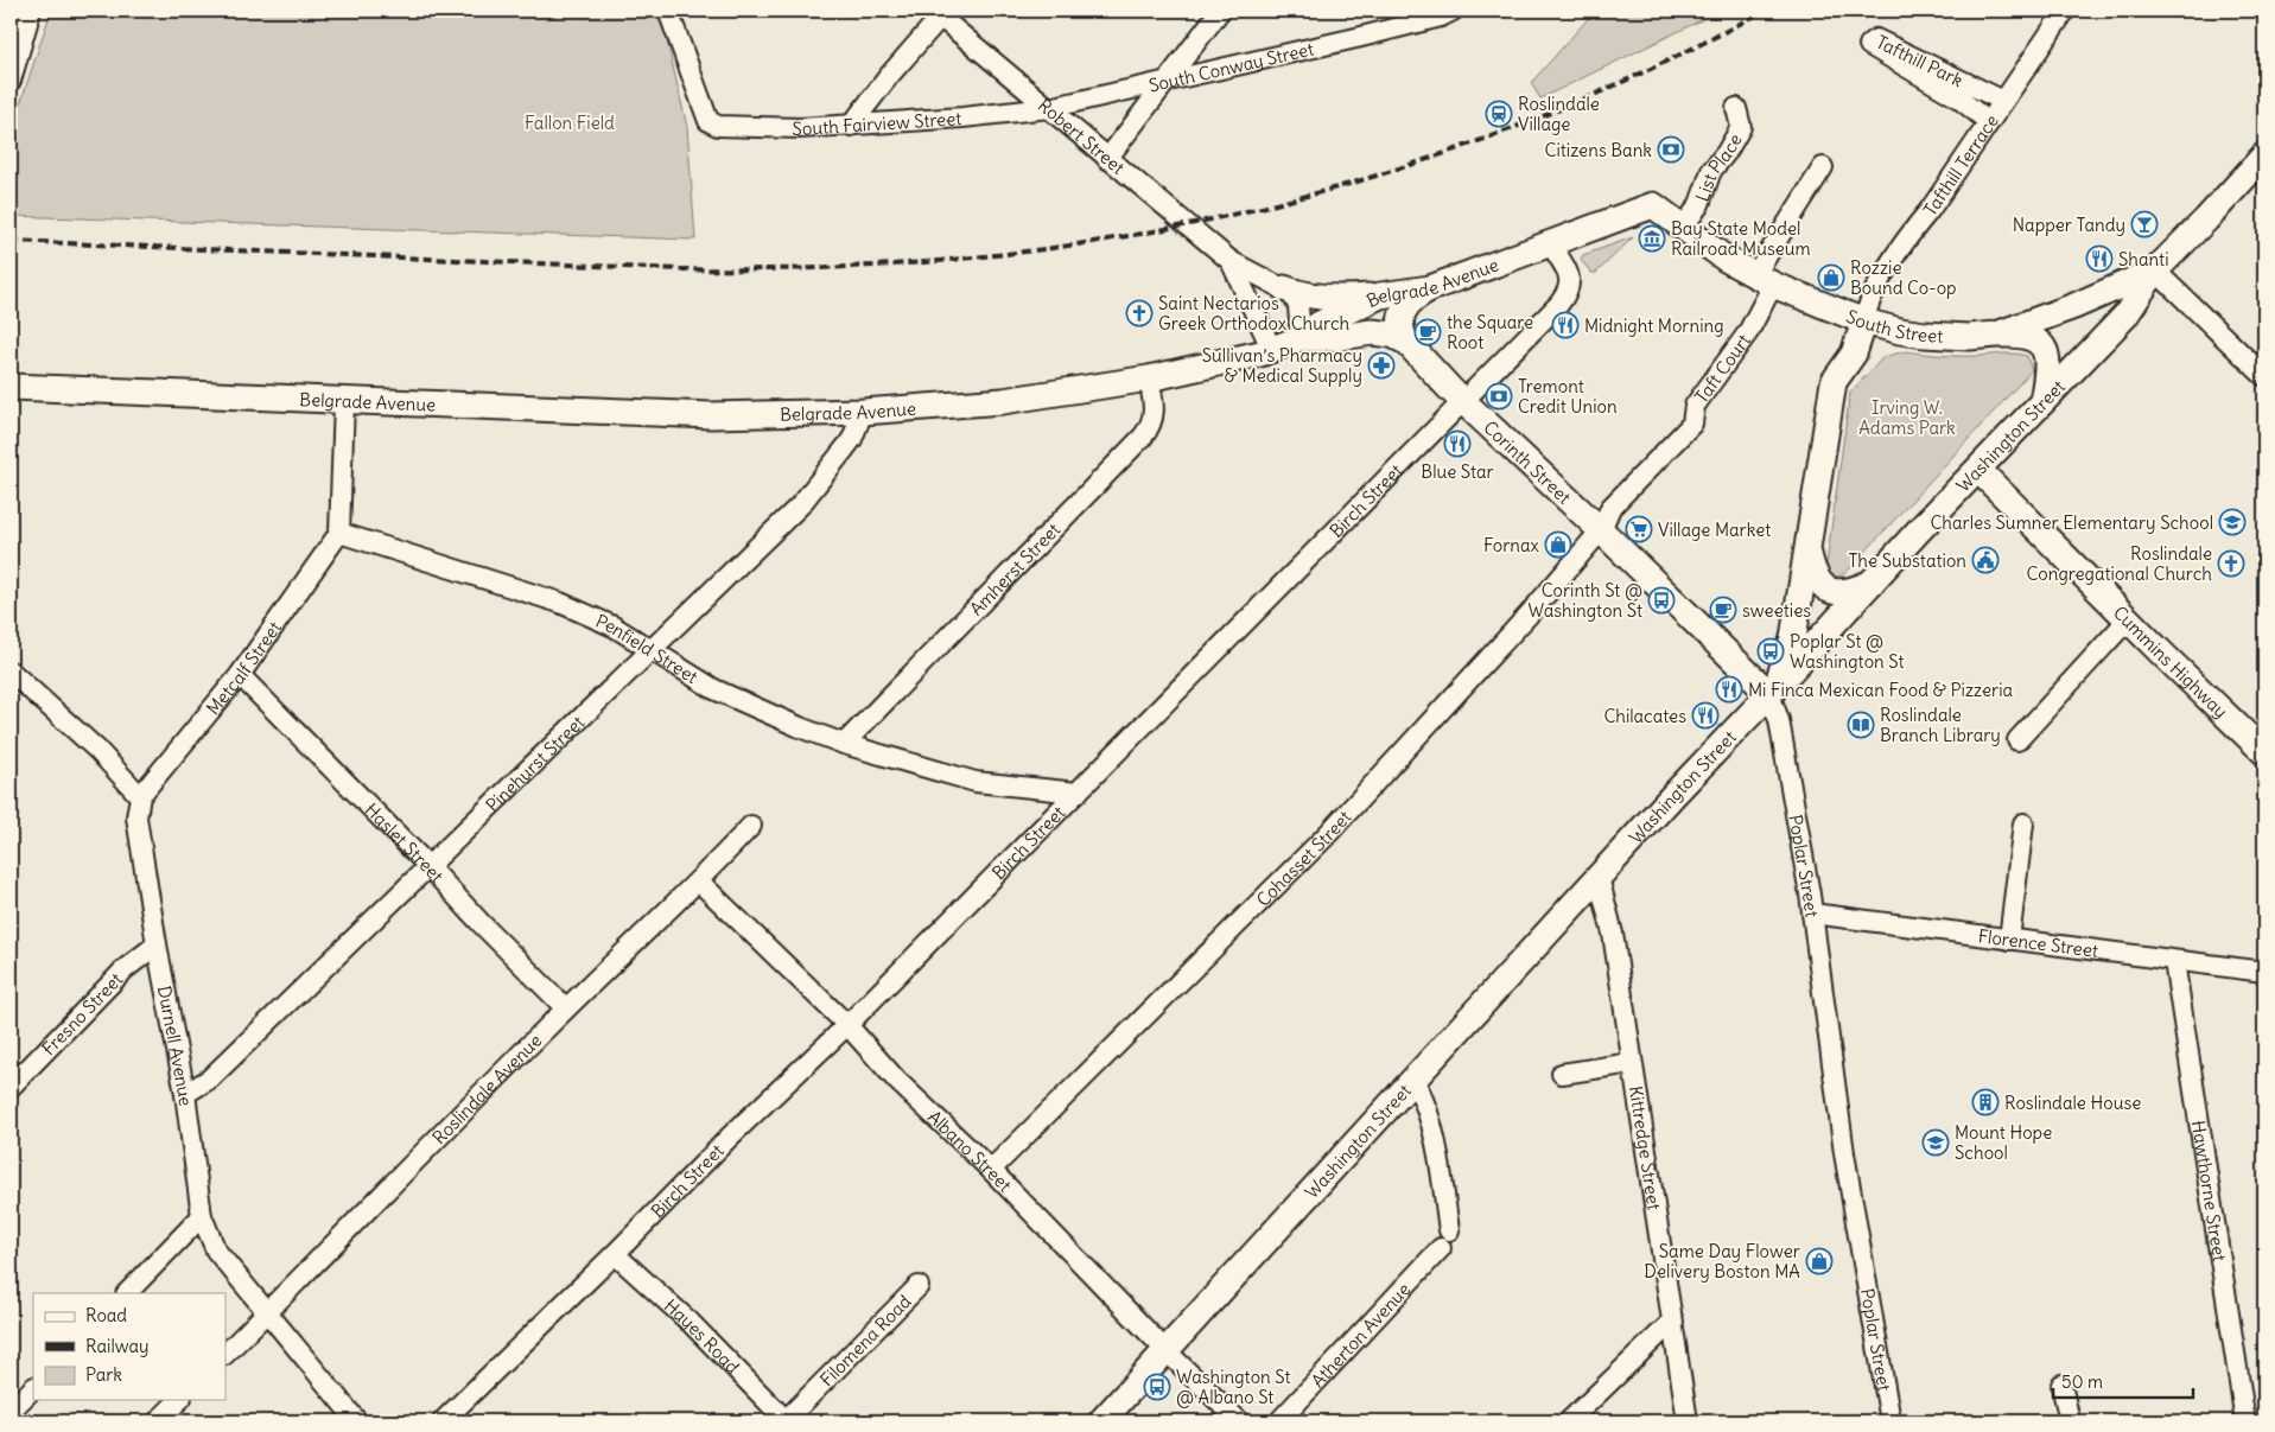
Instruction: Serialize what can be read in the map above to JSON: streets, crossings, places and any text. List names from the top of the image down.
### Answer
{
  "streets": {
    "main road": [
      "Belgrade Avenue",
      "South Street",
      "Washington Street",
      "Corinth Street",
      "Cummins Highway"
    ],
    "street": [
      "Tafthill Park",
      "South Conway Street",
      "South Fairview Street",
      "Robert Street",
      "Tafthill Terrace",
      "List Place",
      "Taft Court",
      "Birch Street",
      "Amherst Street",
      "Penfield Street",
      "Metcalf Street",
      "Pinehurst Street",
      "Haslet Street",
      "Cohasset Street",
      "Poplar Street",
      "Florence Street",
      "Fresno Street",
      "Durnell Avenue",
      "Roslindale Avenue",
      "Kittredge Street",
      "Albano Street",
      "Hawthorne Street",
      "Atherton Avenue",
      "Hayes Road",
      "Filomena Road"
    ]
  },
  "crossings": [
    ["Tafthill Park", "Tafthill Terrace"],
    ["South Conway Street", "South Fairview Street"],
    ["South Conway Street", "Robert Street"],
    ["South Fairview Street", "Robert Street"],
    ["Robert Street", "Belgrade Avenue"],
    ["Tafthill Terrace", "South Street"],
    ["List Place", "South Street"],
    ["Belgrade Avenue", "South Street"],
    ["Belgrade Avenue", "Corinth Street"],
    ["Belgrade Avenue", "Birch Street"],
    ["Belgrade Avenue", "Amherst Street"],
    ["Belgrade Avenue", "Pinehurst Street"],
    ["South Street", "Taft Court"],
    ["South Street", "Washington Street"],
    ["Taft Court", "Corinth Street"],
    ["Taft Court", "Cohasset Street"],
    ["Washington Street", "Corinth Street"],
    ["Washington Street", "Cummins Highway"],
    ["Washington Street", "Poplar Street"],
    ["Washington Street", "Kittredge Street"],
    ["Washington Street", "Albano Street"],
    ["Corinth Street", "Birch Street"],
    ["Corinth Street", "Cohasset Street"],
    ["Corinth Street", "Poplar Street"],
    ["Birch Street", "Penfield Street"],
    ["Birch Street", "Albano Street"],
    ["Birch Street", "Hayes Road"],
    ["Amherst Street", "Penfield Street"],
    ["Penfield Street", "Metcalf Street"],
    ["Penfield Street", "Pinehurst Street"],
    ["Metcalf Street", "Haslet Street"],
    ["Metcalf Street", "Durnell Avenue"],
    ["Pinehurst Street", "Haslet Street"],
    ["Pinehurst Street", "Durnell Avenue"],
    ["Haslet Street", "Roslindale Avenue"],
    ["Cohasset Street", "Albano Street"],
    ["Poplar Street", "Florence Street"],
    ["Florence Street", "Hawthorne Street"],
    ["Fresno Street", "Durnell Avenue"],
    ["Durnell Avenue", "Roslindale Avenue"],
    ["Roslindale Avenue", "Albano Street"],
    ["Hayes Road", "Filomena Road"]
  ],
  "parks": ["Fallon Field", "Irving W. Adams Park"],
  "places": {
    "station": ["Roslindale Village"],
    "bank": ["Citizens Bank", "Tremont Credit Union"],
    "bar": ["Napper Tandy"],
    "museum": ["Bay State Model Railroad Museum"],
    "restaurant": [
      "Shanti",
      "Midnight Morning",
      "Blue Star",
      "Mi Finca Mexican Food & Pizzeria",
      "Chilacates"
    ],
    "shop": ["Rozzie Bound Co-op", "Fornax", "Same Day Flower Delivery Boston MA"],
    "church": ["Saint Nectarios Greek Orthodox Church", "Roslindale Congregational Church"],
    "cafe": ["the Square Root", "sweeties"],
    "pharmacy": ["Sullivan’s Pharmacy & Medical Supply"],
    "school or university": ["Charles Sumner Elementary School", "Mount Hope School"],
    "supermarket": ["Village Market"],
    "public building": ["The Substation"],
    "bus stop": ["Corinth St @ Washington St", "Poplar St @ Washington St", "Washington St @ Albano St"],
    "library": ["Roslindale Branch Library"],
    "building": ["Roslindale House"]
  },
  "legend": ["Road", "Railway", "Park"],
  "scale_bar": "50 m"
}
